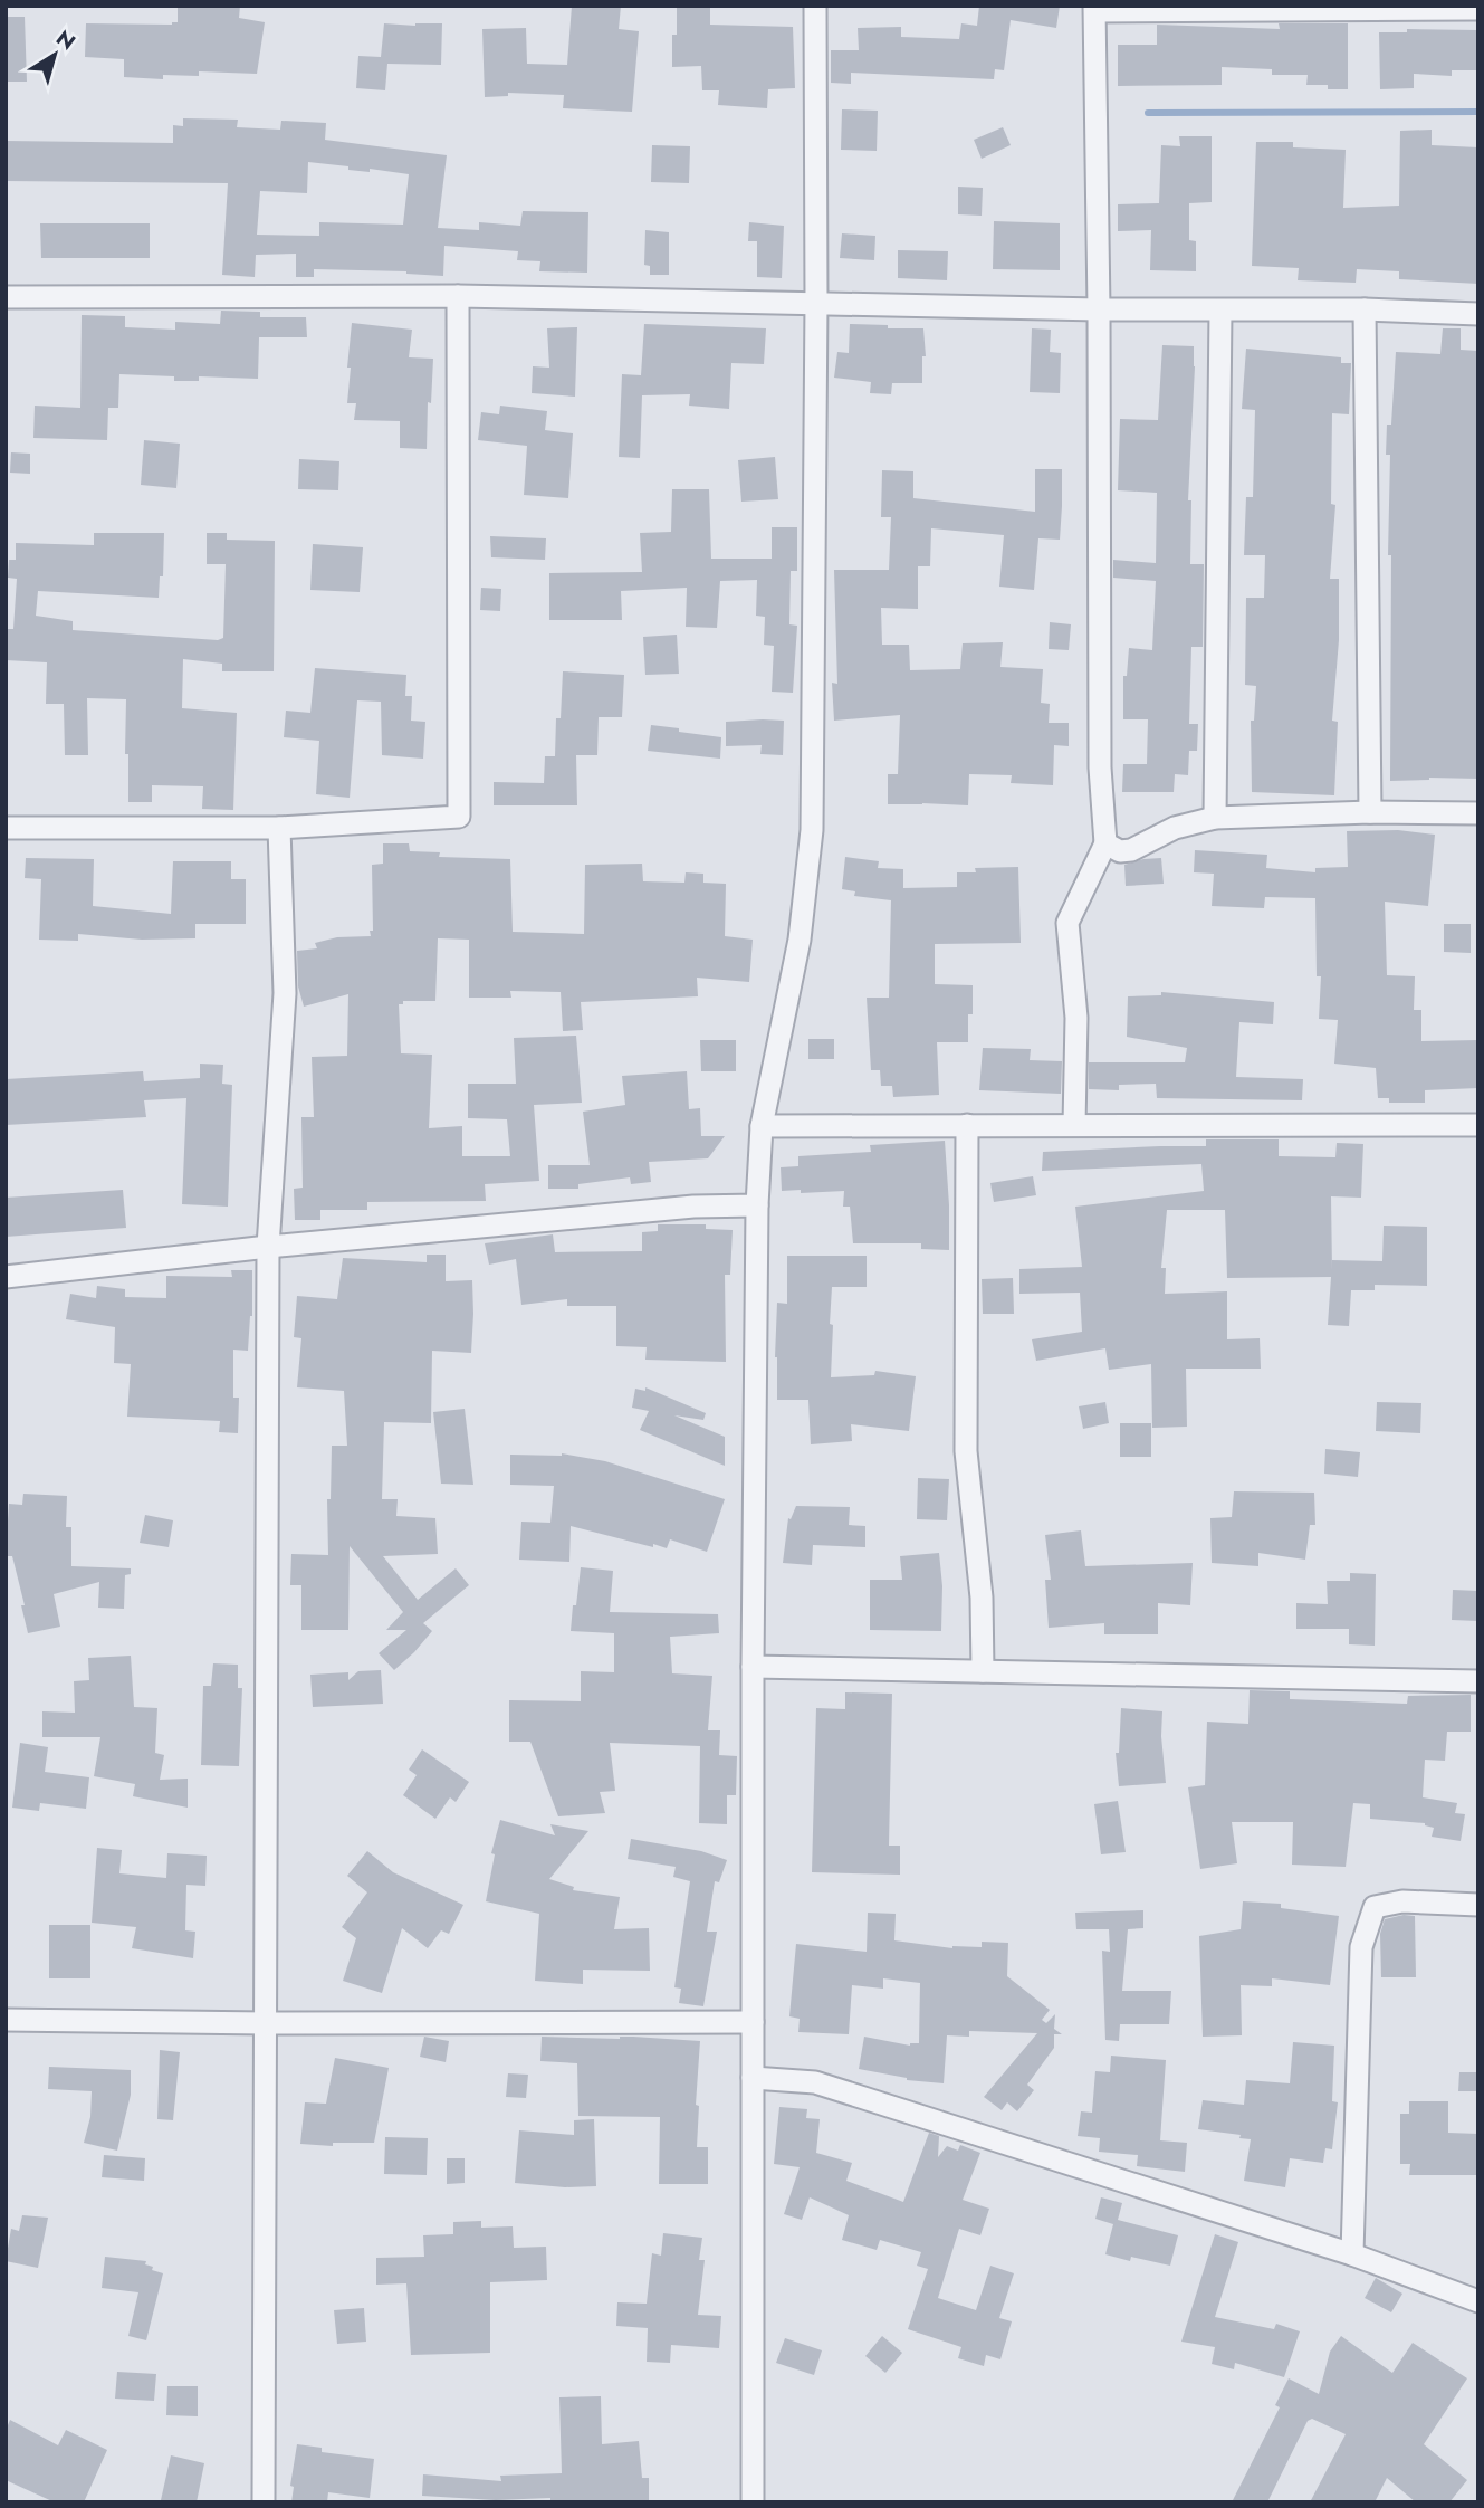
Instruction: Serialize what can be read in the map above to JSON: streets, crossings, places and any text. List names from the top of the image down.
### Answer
{
  "north": "top right"
}
